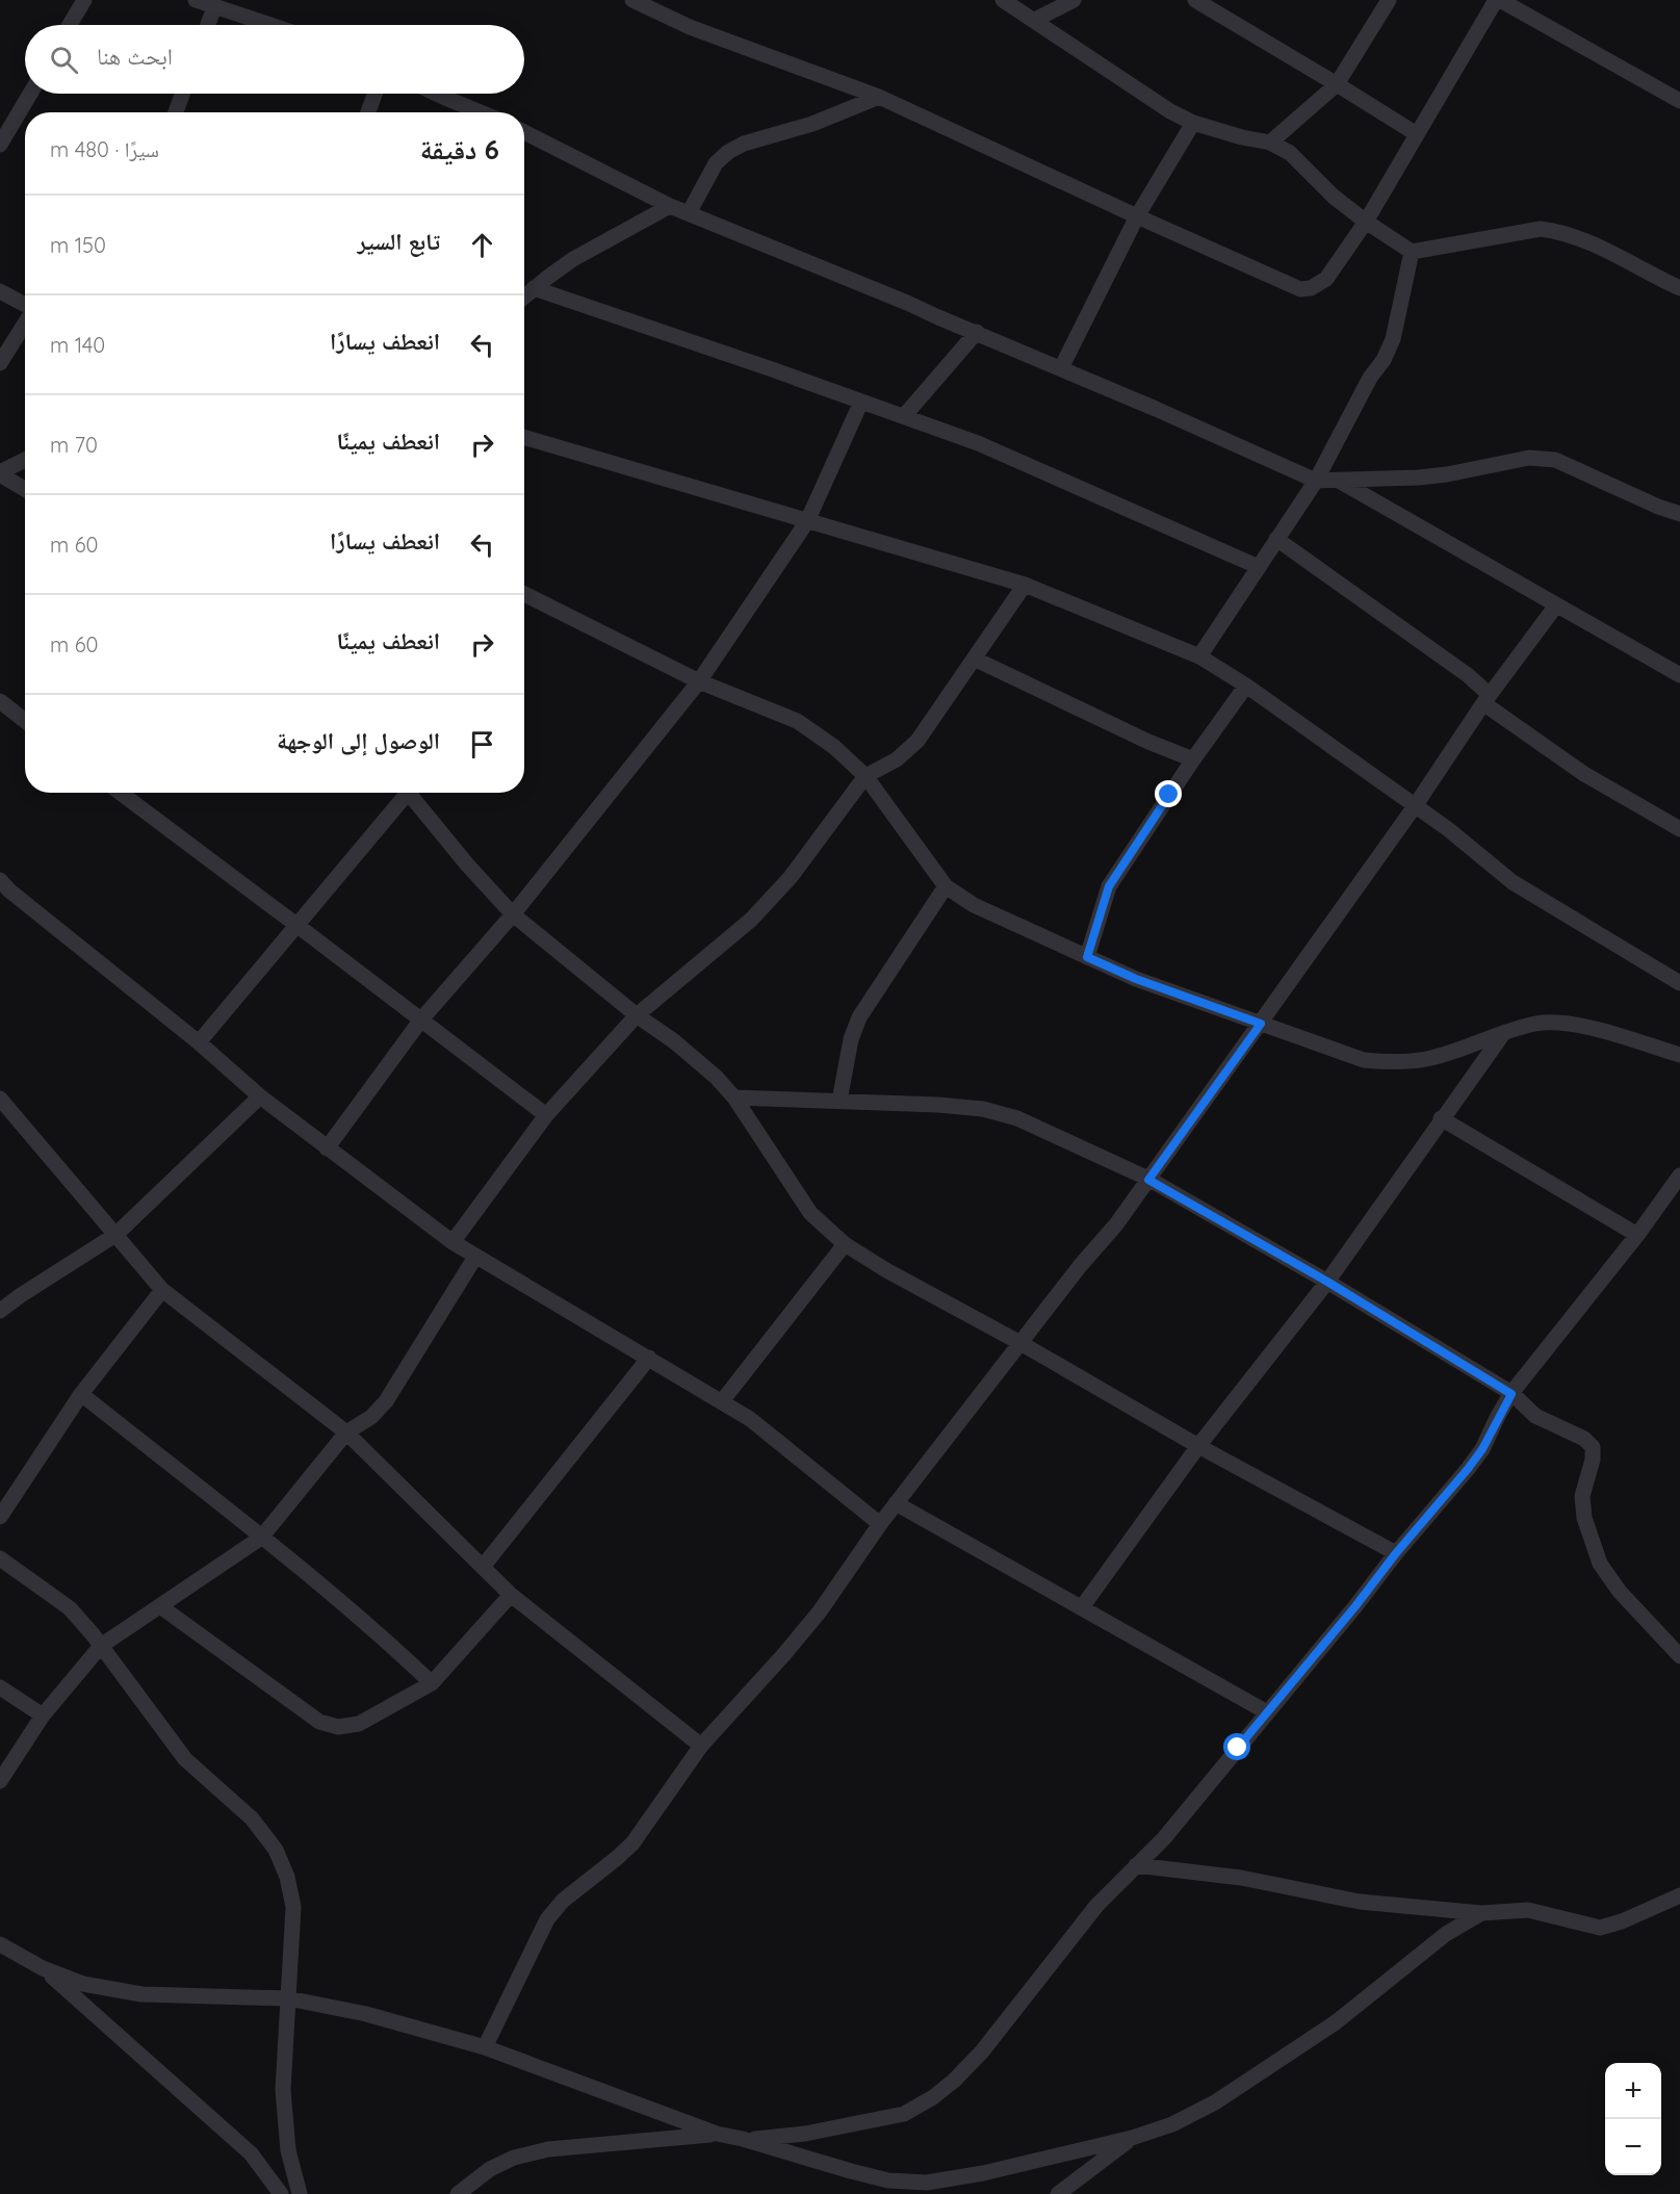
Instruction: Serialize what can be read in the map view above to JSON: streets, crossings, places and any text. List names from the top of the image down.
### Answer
{
  "page": {
    "search": "ابحث هنا",
    "heading": ["6 دقيقة", "سيرًا · 480 m"],
    "list": [
      ["تابع السير", "150 m"],
      ["انعطف يسارًا", "140 m"],
      ["انعطف يمينًا", "70 m"],
      ["انعطف يسارًا", "60 m"],
      ["انعطف يمينًا", "60 m"],
      "الوصول إلى الوجهة"
    ],
    "map_buttons": ["+", "−"]
  }
}
